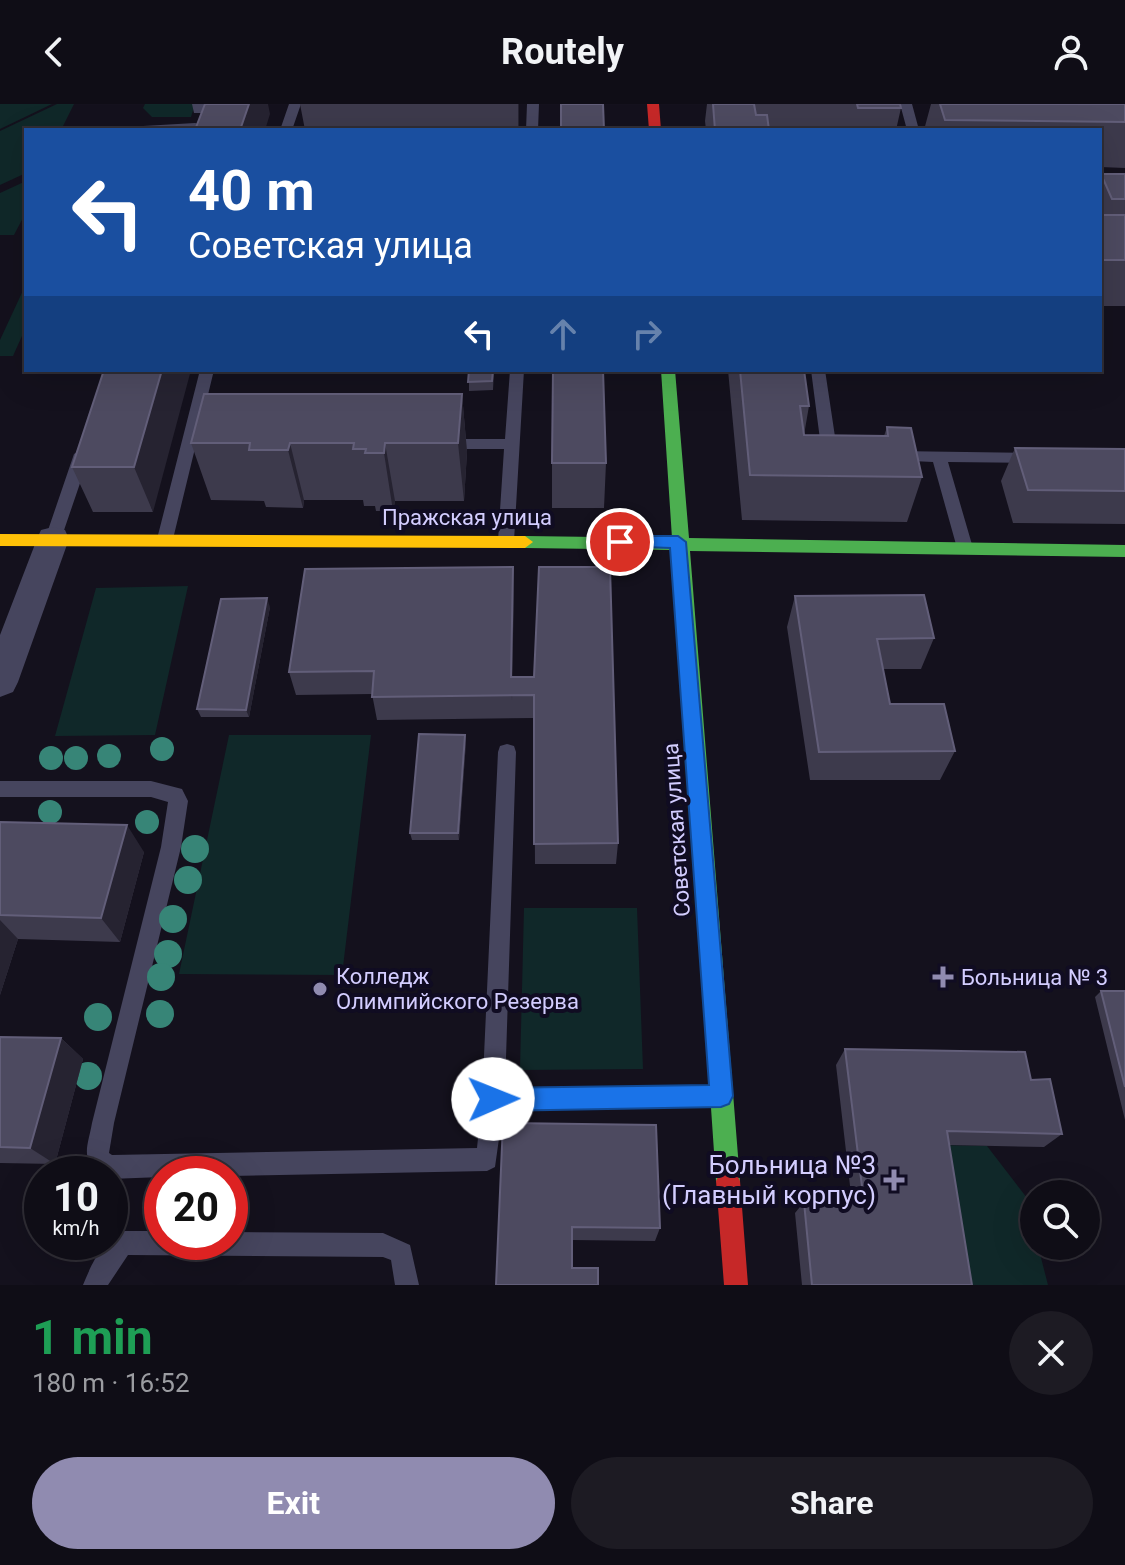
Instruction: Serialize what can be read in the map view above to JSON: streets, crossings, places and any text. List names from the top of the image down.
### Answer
{
  "streets": {
    "street": ["Пражская улица", "Советская улица"]
  },
  "crossings": [
    ["Пражская улица", "Советская улица"]
  ],
  "places": {
    "health": ["Больница № 3", "Больница №3 (Главный корпус)"],
    "other": ["Колледж Олимпийского Резерва"]
  },
  "page": {
    "header": "Routely",
    "turn": ["40 m", "Советская улица"],
    "speed": "10 km/h",
    "limit": "20",
    "heading": ["1 min", "180 m · 16:52"],
    "buttons": ["Exit", "Share"]
  }
}
